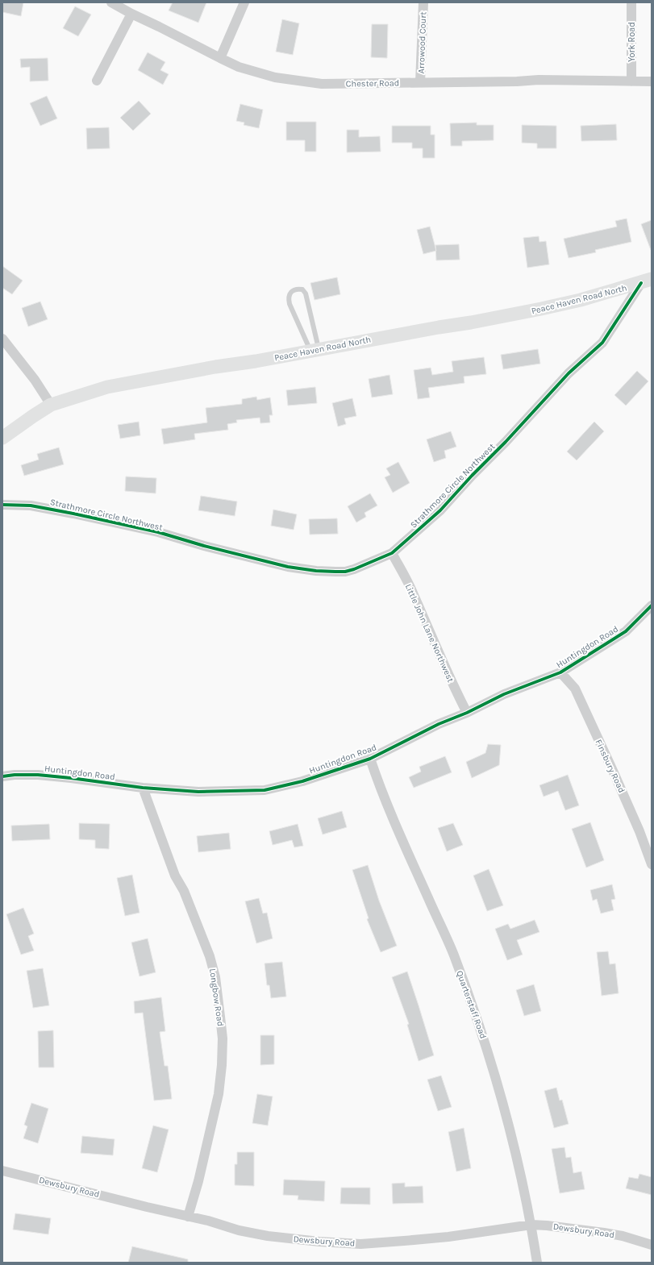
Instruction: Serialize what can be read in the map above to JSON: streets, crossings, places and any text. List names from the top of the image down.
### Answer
{
  "streets": {
    "main road": ["Peace Haven Road North"],
    "street": [
      "York Road",
      "Arrowood Court",
      "Chester Road",
      "Strathmore Circle Northwest",
      "Little John Lane Northwest",
      "Huntingdon Road",
      "Finsbury Road",
      "Longbow Road",
      "Quarterstaff Road",
      "Dewsbury Road"
    ]
  },
  "crossings": [
    ["York Road", "Chester Road"],
    ["Arrowood Court", "Chester Road"],
    ["Peace Haven Road North", "Strathmore Circle Northwest"],
    ["Strathmore Circle Northwest", "Little John Lane Northwest"],
    ["Little John Lane Northwest", "Huntingdon Road"],
    ["Huntingdon Road", "Finsbury Road"],
    ["Huntingdon Road", "Longbow Road"],
    ["Huntingdon Road", "Quarterstaff Road"],
    ["Longbow Road", "Dewsbury Road"],
    ["Quarterstaff Road", "Dewsbury Road"]
  ]
}
